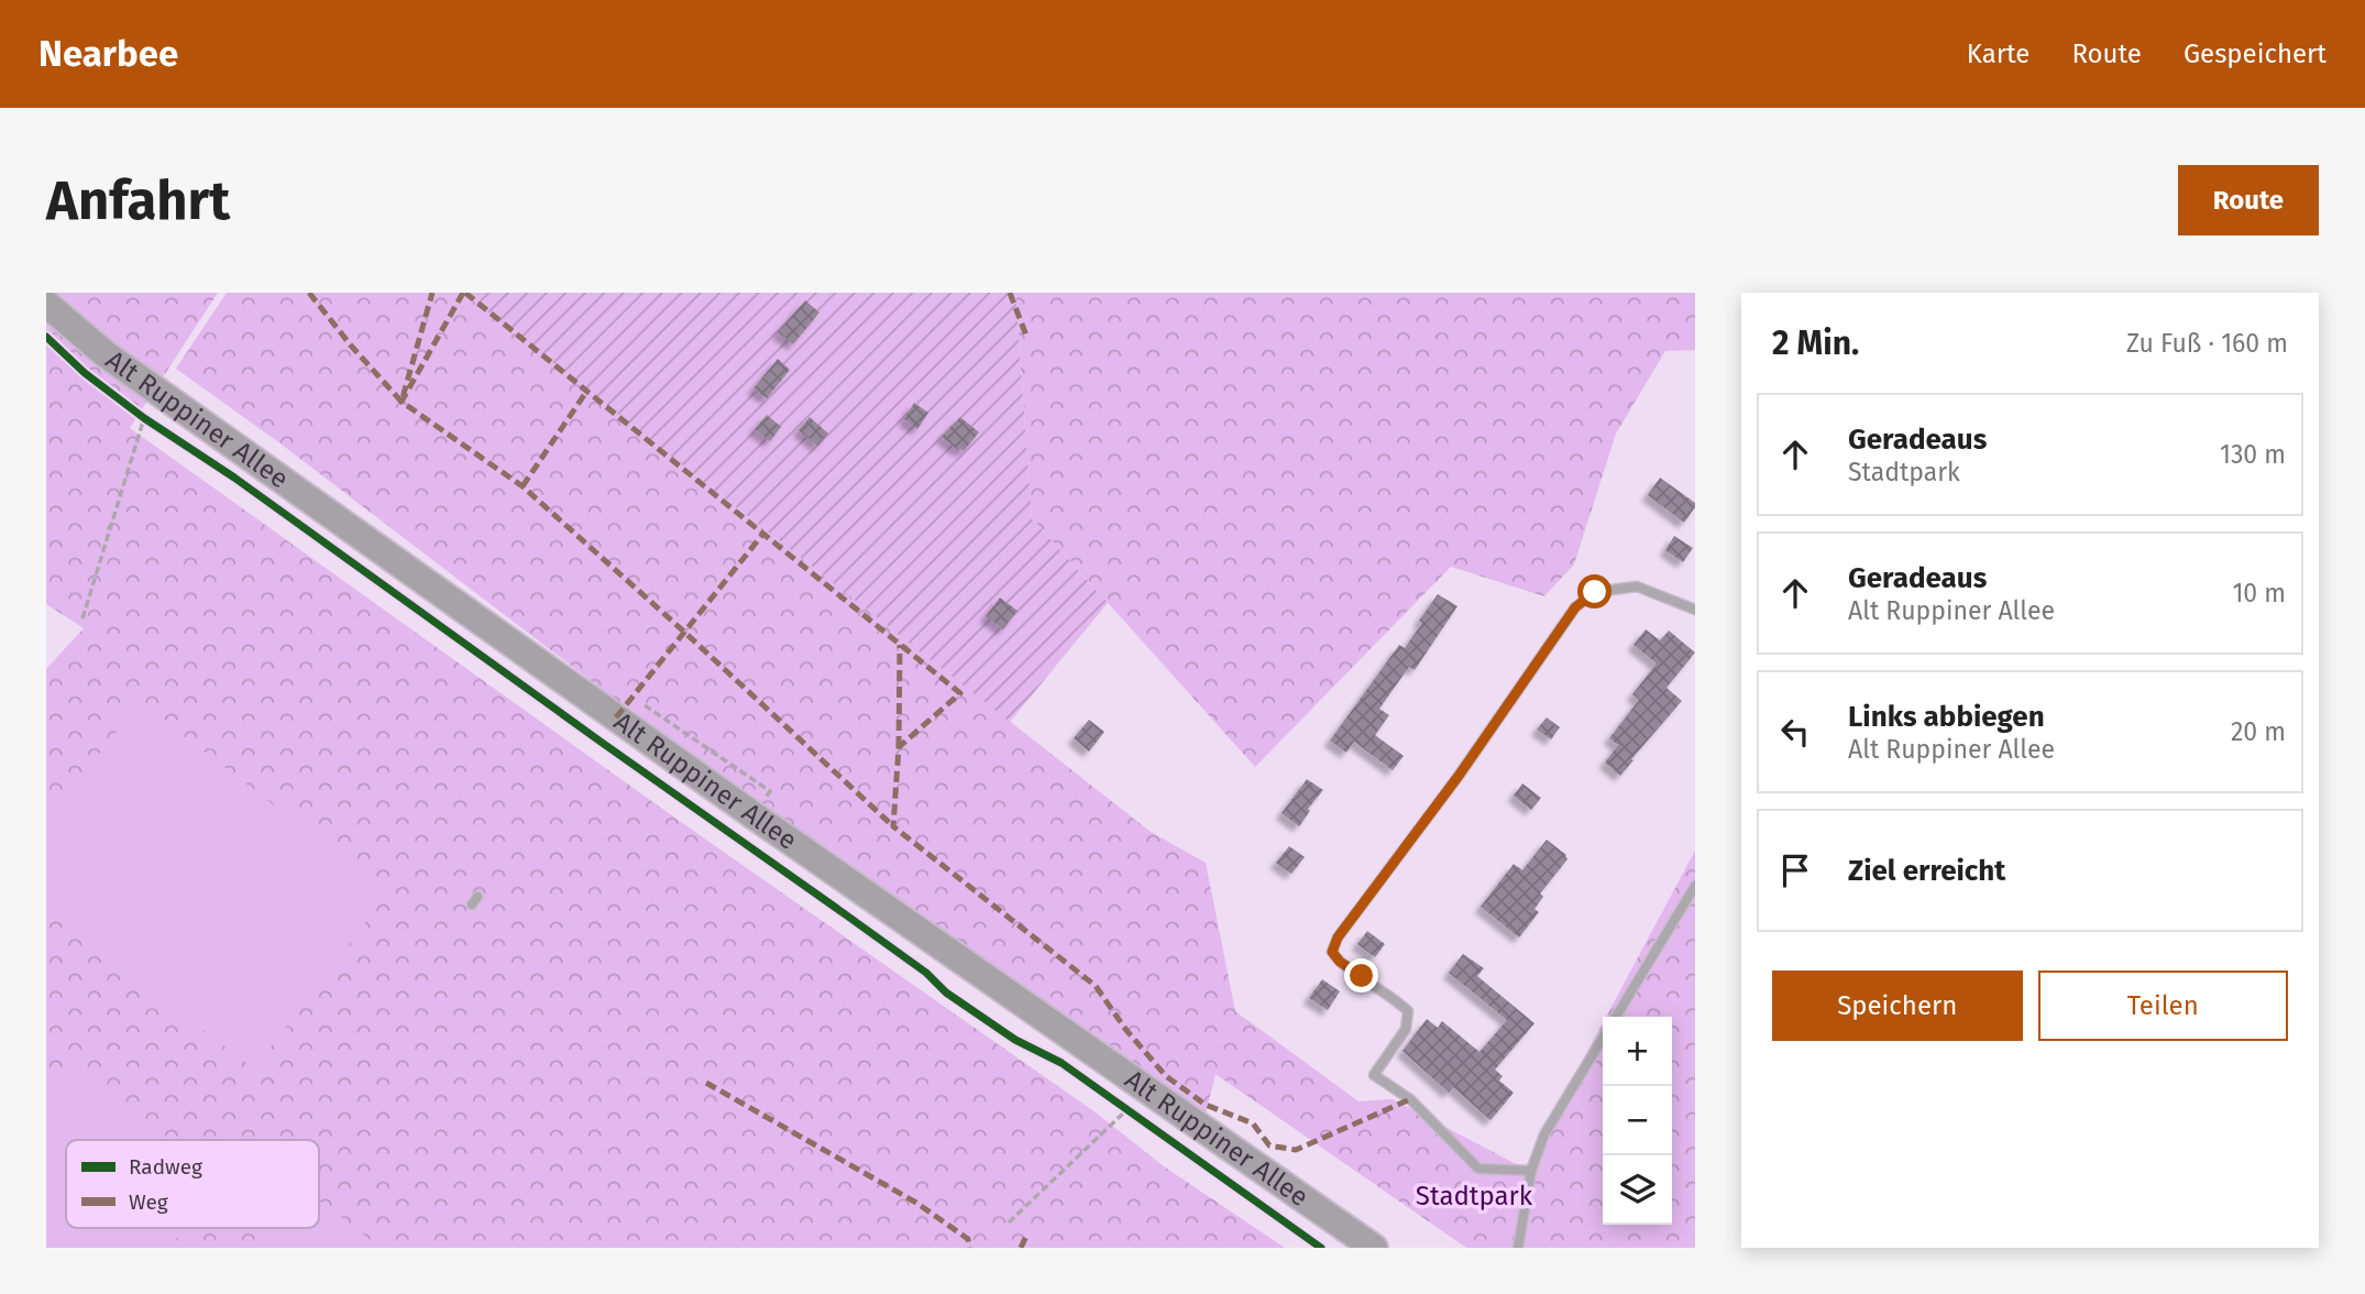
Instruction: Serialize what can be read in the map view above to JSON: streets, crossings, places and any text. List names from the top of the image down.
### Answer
{
  "streets": {
    "main road": ["Alt Ruppiner Allee"]
  },
  "parks": ["Stadtpark"],
  "legend": ["Radweg", "Weg"],
  "page": {
    "header": "Nearbee",
    "nav": ["Karte", "Route", "Gespeichert"],
    "buttons": [
      "Route",
      ["Speichern", "Teilen"]
    ],
    "title": "Anfahrt",
    "heading": ["2 Min.", "Zu Fuß · 160 m"],
    "list": [
      ["Geradeaus", "Stadtpark", "130 m"],
      ["Geradeaus", "Alt Ruppiner Allee", "10 m"],
      ["Links abbiegen", "Alt Ruppiner Allee", "20 m"],
      "Ziel erreicht"
    ],
    "map_buttons": ["+", "−"]
  }
}
